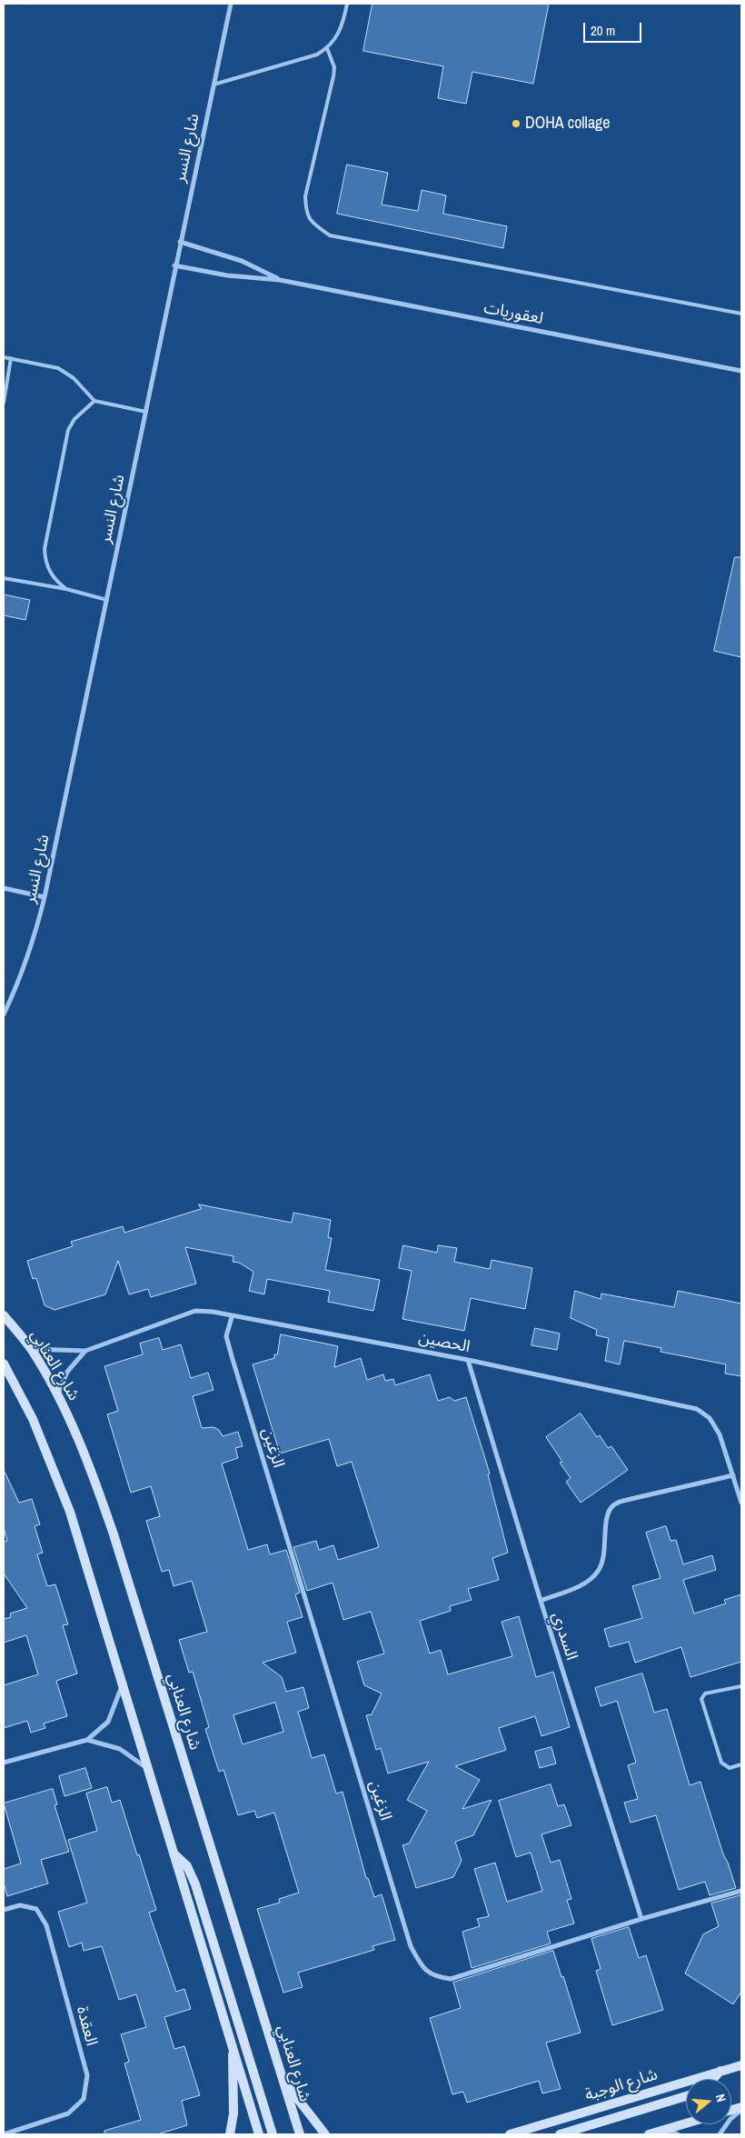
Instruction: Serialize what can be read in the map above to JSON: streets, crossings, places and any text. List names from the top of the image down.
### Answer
{
  "streets": {
    "street": [
      "شارع النسر",
      "لعقوريات",
      "الحصين",
      "شارع العنابي",
      "الزغين",
      "السدري",
      "العقدة",
      "شارع الوجبة"
    ]
  },
  "crossings": [
    ["شارع النسر", "لعقوريات"],
    ["الحصين", "شارع العنابي"],
    ["الحصين", "الزغين"],
    ["الحصين", "السدري"],
    ["الزغين", "السدري"]
  ],
  "places": ["DOHA collage"],
  "scale_bar": "20 m",
  "north": "right"
}
